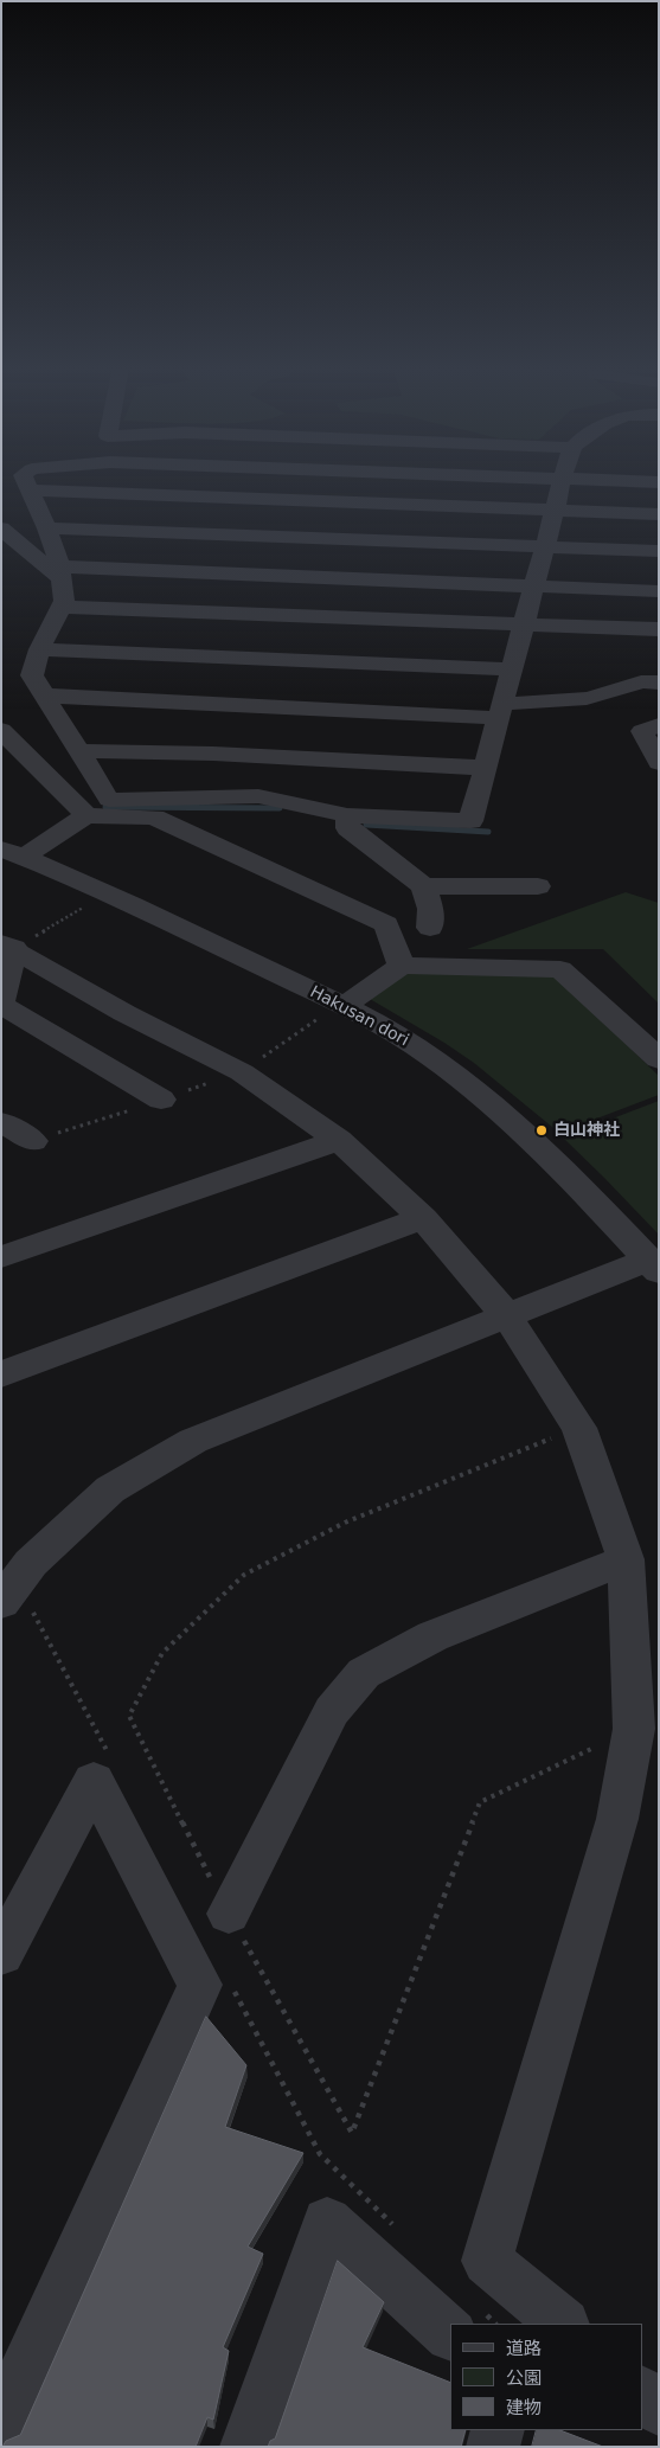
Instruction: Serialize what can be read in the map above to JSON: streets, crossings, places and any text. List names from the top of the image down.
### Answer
{
  "streets": {
    "street": ["Hakusan dori"]
  },
  "places": ["白山神社"],
  "legend": ["道路", "公園", "建物"]
}
